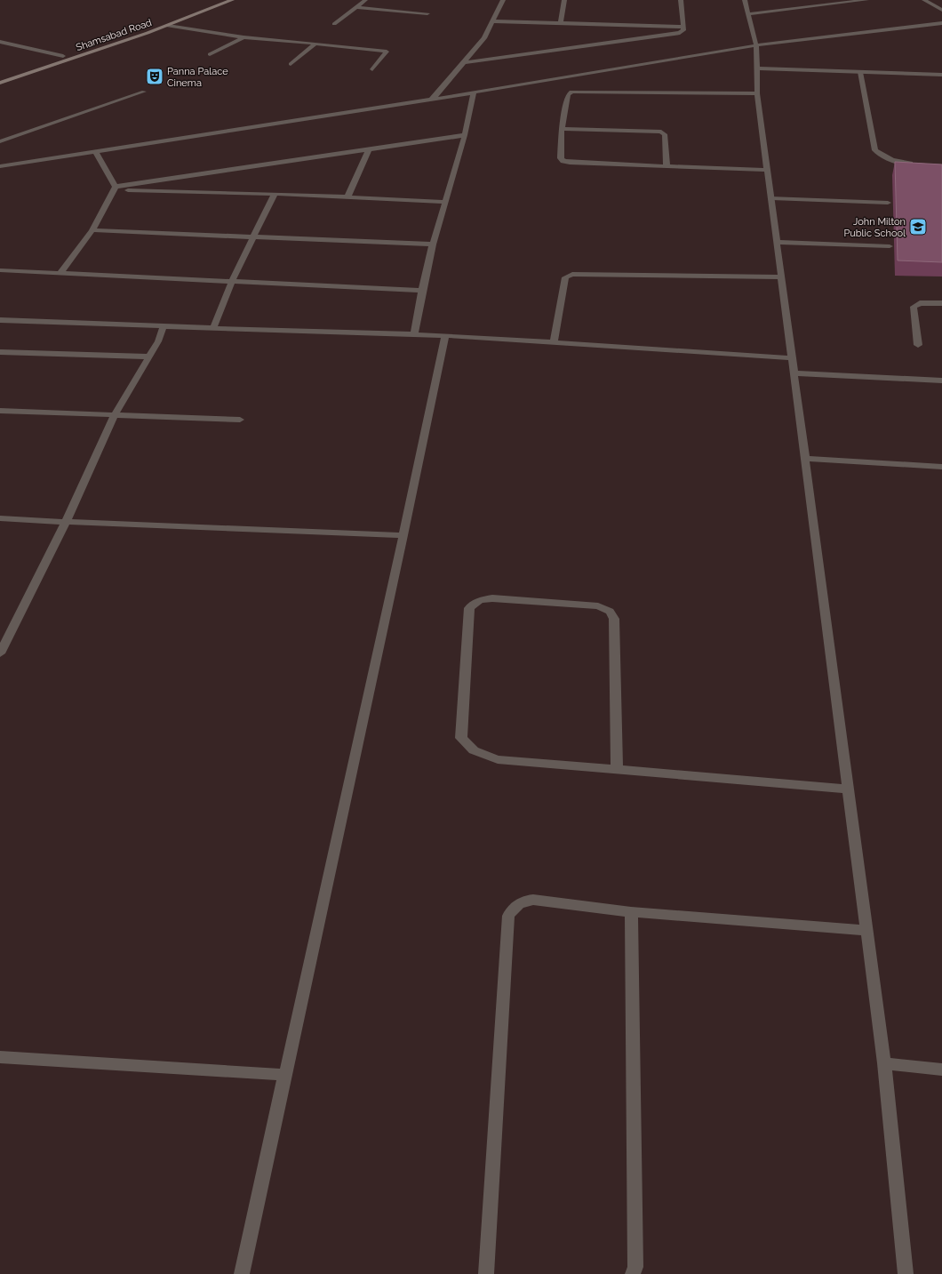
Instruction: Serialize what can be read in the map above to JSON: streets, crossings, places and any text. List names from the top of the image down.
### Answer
{
  "streets": {
    "main road": ["Shamsabad Road"]
  },
  "places": {
    "theatre": ["Panna Palace Cinema"],
    "school or university": ["John Milton Public School"]
  }
}
